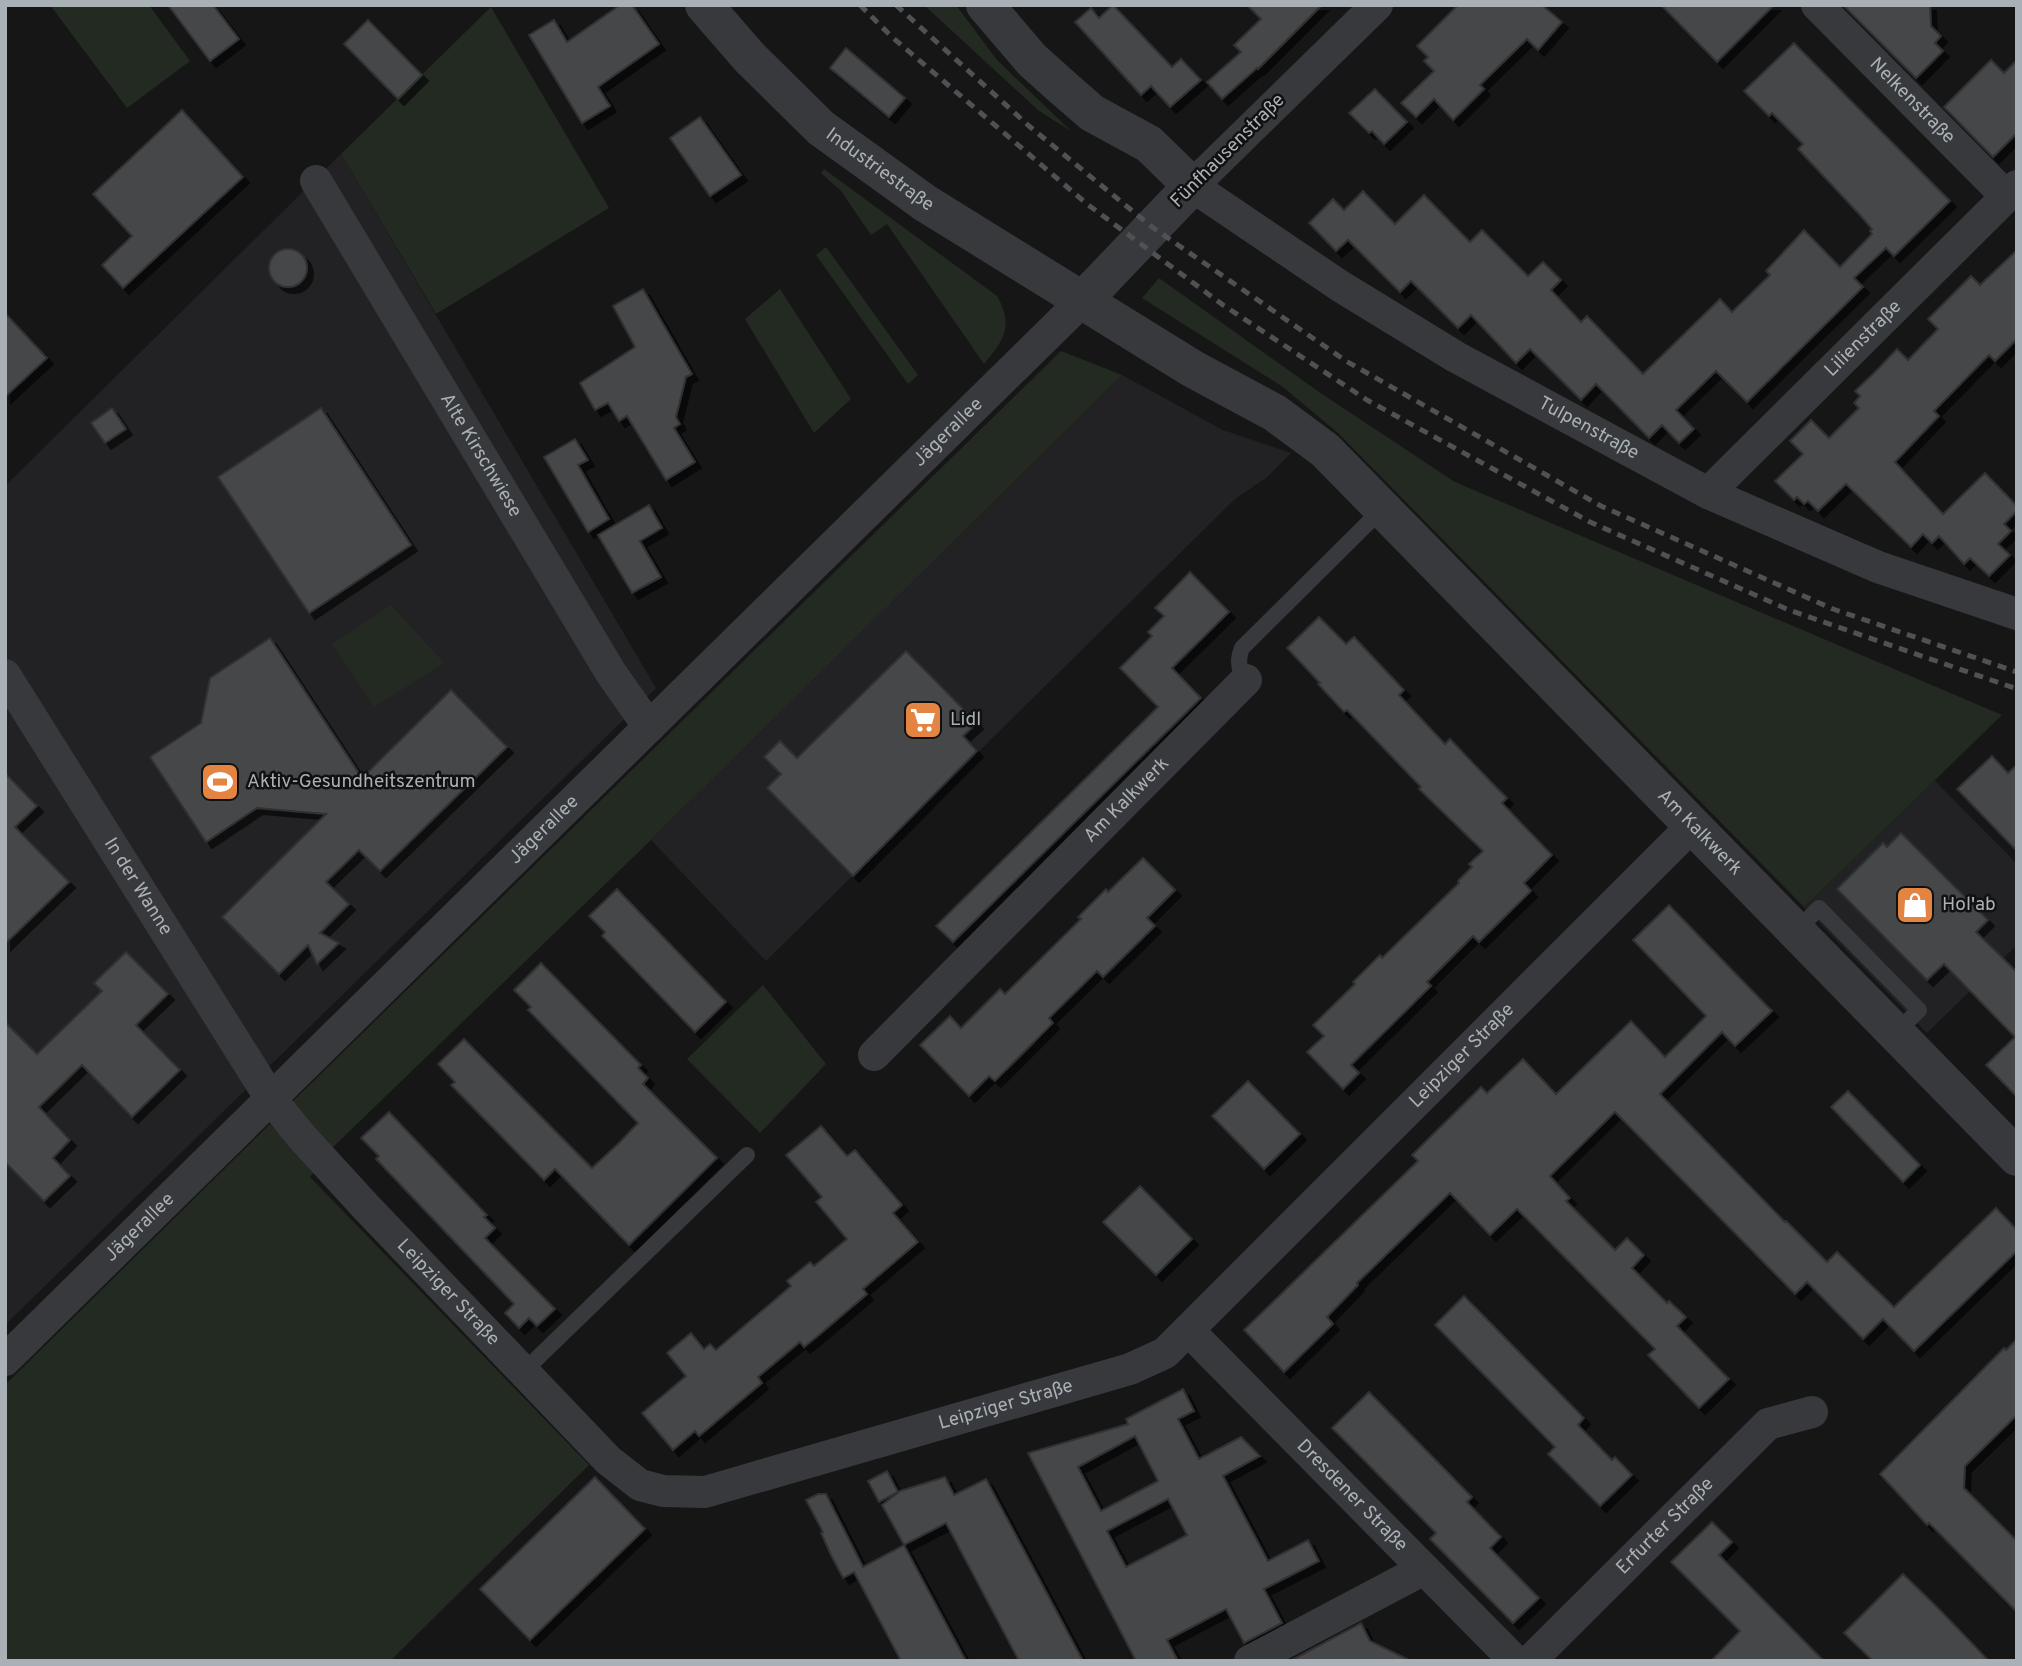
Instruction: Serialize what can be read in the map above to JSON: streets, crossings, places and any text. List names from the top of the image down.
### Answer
{
  "streets": {
    "street": [
      "Nelkenstraße",
      "Fünfhausenstraße",
      "Industriestraße",
      "Lilienstraße",
      "Tulpenstraße",
      "Jägerallee",
      "Alte Kirschwiese",
      "Am Kalkwerk",
      "In der Wanne",
      "Leipziger Straße",
      "Dresdener Straße",
      "Erfurter Straße"
    ]
  },
  "crossings": [
    ["Nelkenstraße", "Lilienstraße"],
    ["Fünfhausenstraße", "Industriestraße"],
    ["Fünfhausenstraße", "Tulpenstraße"],
    ["Fünfhausenstraße", "Jägerallee"],
    ["Fünfhausenstraße", "Am Kalkwerk"],
    ["Industriestraße", "Jägerallee"],
    ["Industriestraße", "Am Kalkwerk"],
    ["Lilienstraße", "Tulpenstraße"],
    ["Jägerallee", "Alte Kirschwiese"],
    ["Jägerallee", "Am Kalkwerk"],
    ["Jägerallee", "In der Wanne"],
    ["Jägerallee", "Leipziger Straße"],
    ["Am Kalkwerk", "Leipziger Straße"],
    ["In der Wanne", "Leipziger Straße"],
    ["Leipziger Straße", "Dresdener Straße"]
  ],
  "places": {
    "supermarket": ["Lidl"],
    "sports": ["Aktiv-Gesundheitszentrum"],
    "shop": ["Hol'ab"]
  }
}
